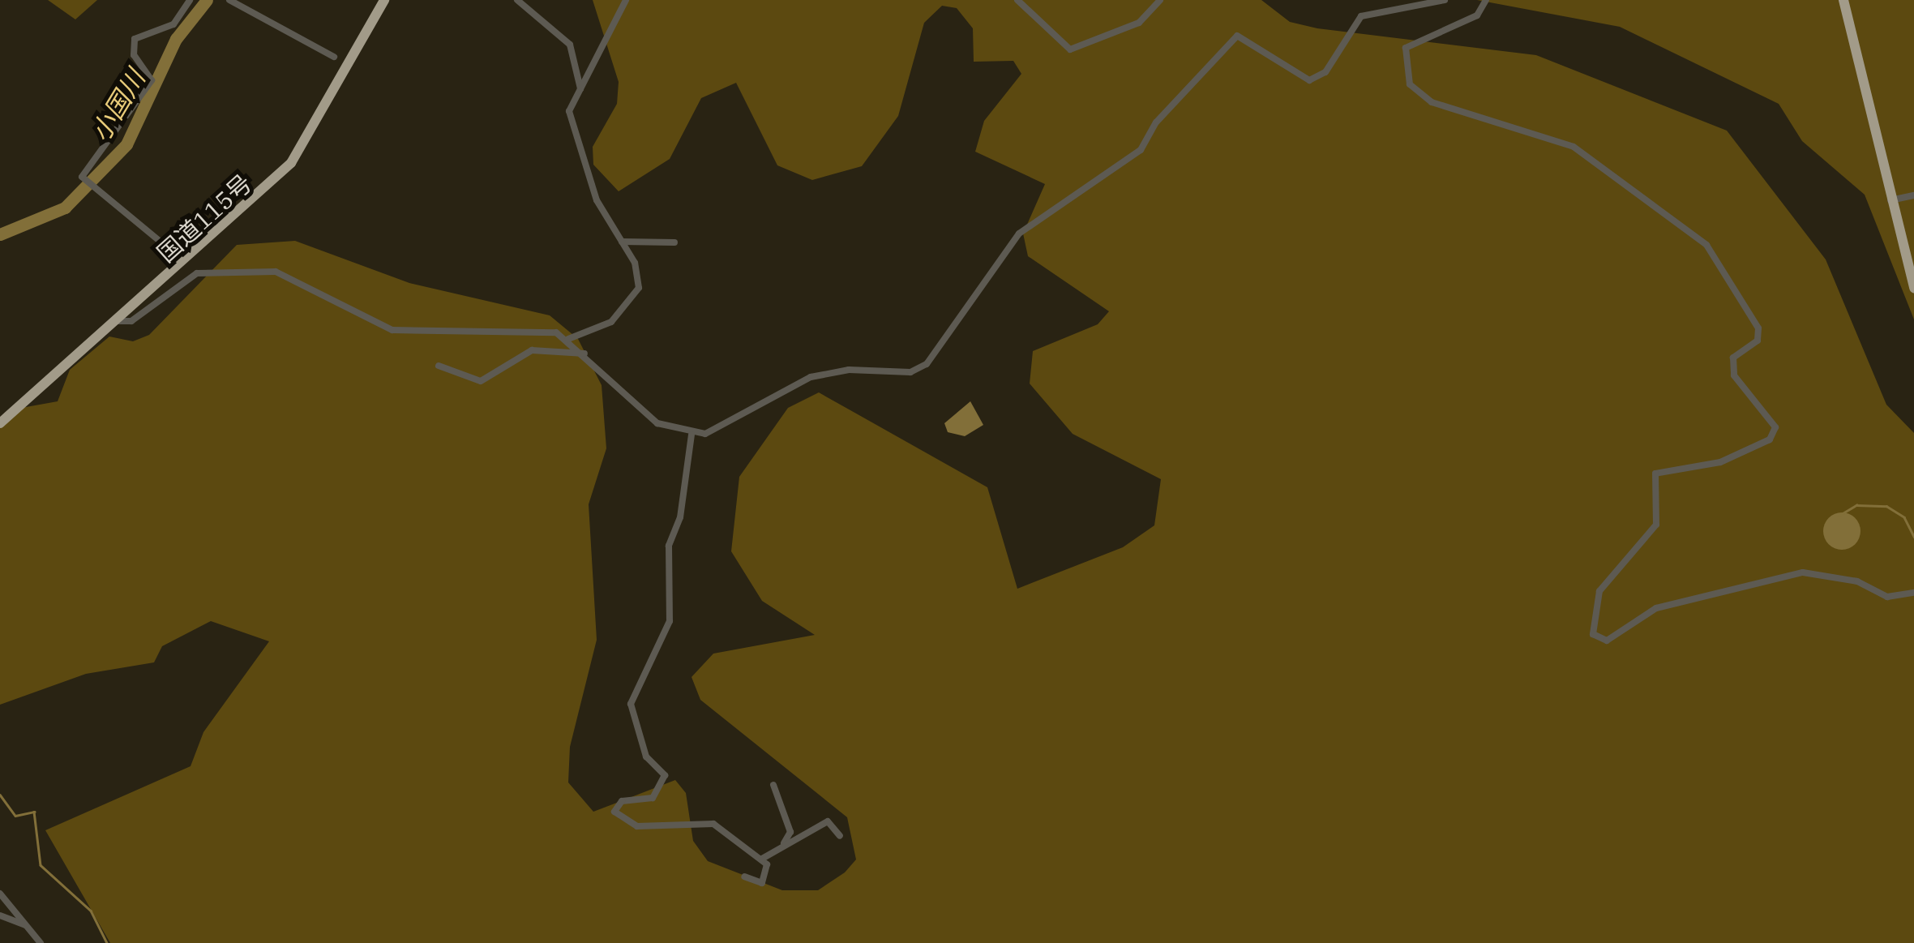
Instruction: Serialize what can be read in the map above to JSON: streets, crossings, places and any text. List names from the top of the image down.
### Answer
{
  "streets": {
    "highway": ["国道115号"]
  },
  "water": ["小国川"]
}
